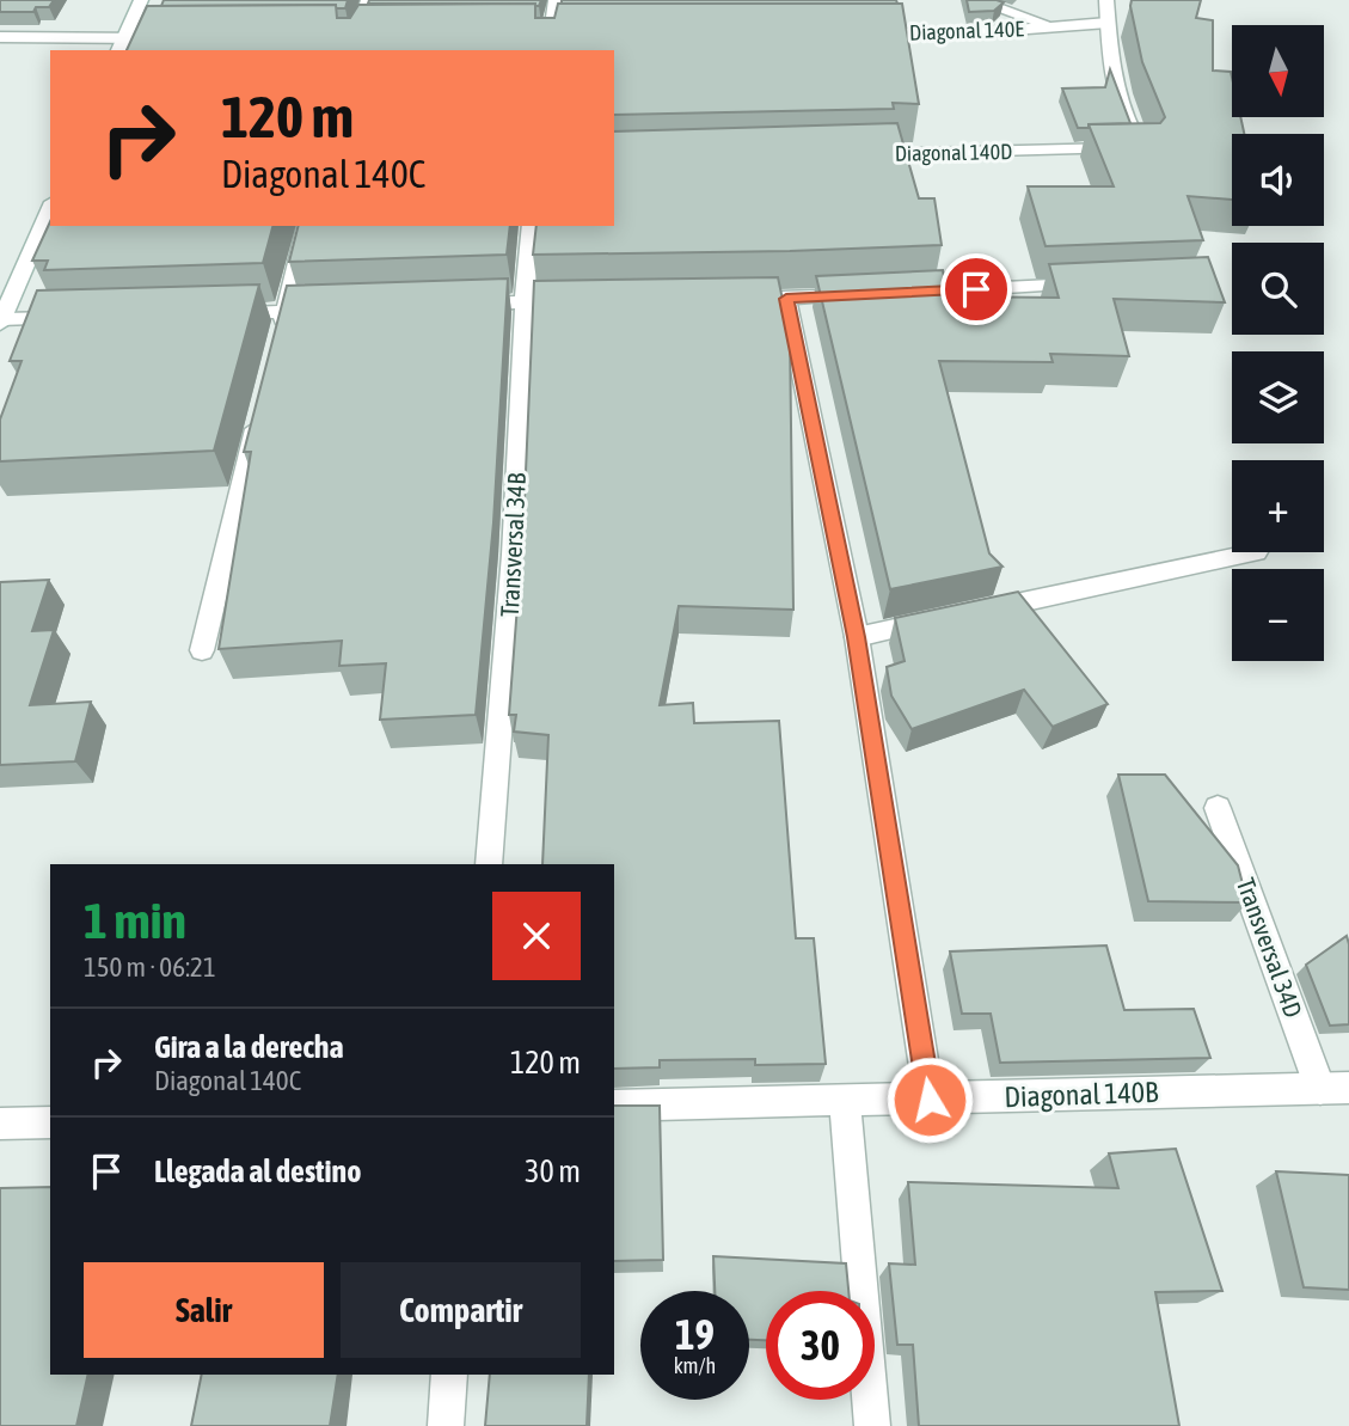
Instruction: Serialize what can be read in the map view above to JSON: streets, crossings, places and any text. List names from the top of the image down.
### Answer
{
  "streets": {
    "street": [
      "Diagonal 140E",
      "Diagonal 140D",
      "Transversal 34B",
      "Transversal 34D",
      "Diagonal 140B"
    ]
  },
  "crossings": [
    ["Diagonal 140E", "Diagonal 140D"],
    ["Transversal 34D", "Diagonal 140B"]
  ],
  "north": "bottom",
  "page": {
    "map_buttons": ["+", "−"],
    "turn": ["120 m", "Diagonal 140C"],
    "heading": ["1 min", "150 m · 06:21"],
    "list": [
      {
        "name": "Gira a la derecha",
        "note": "Diagonal 140C",
        "value": "120 m"
      },
      {
        "name": "Llegada al destino",
        "value": "30 m"
      }
    ],
    "buttons": ["Salir", "Compartir"],
    "speed": "19 km/h",
    "limit": "30"
  }
}
